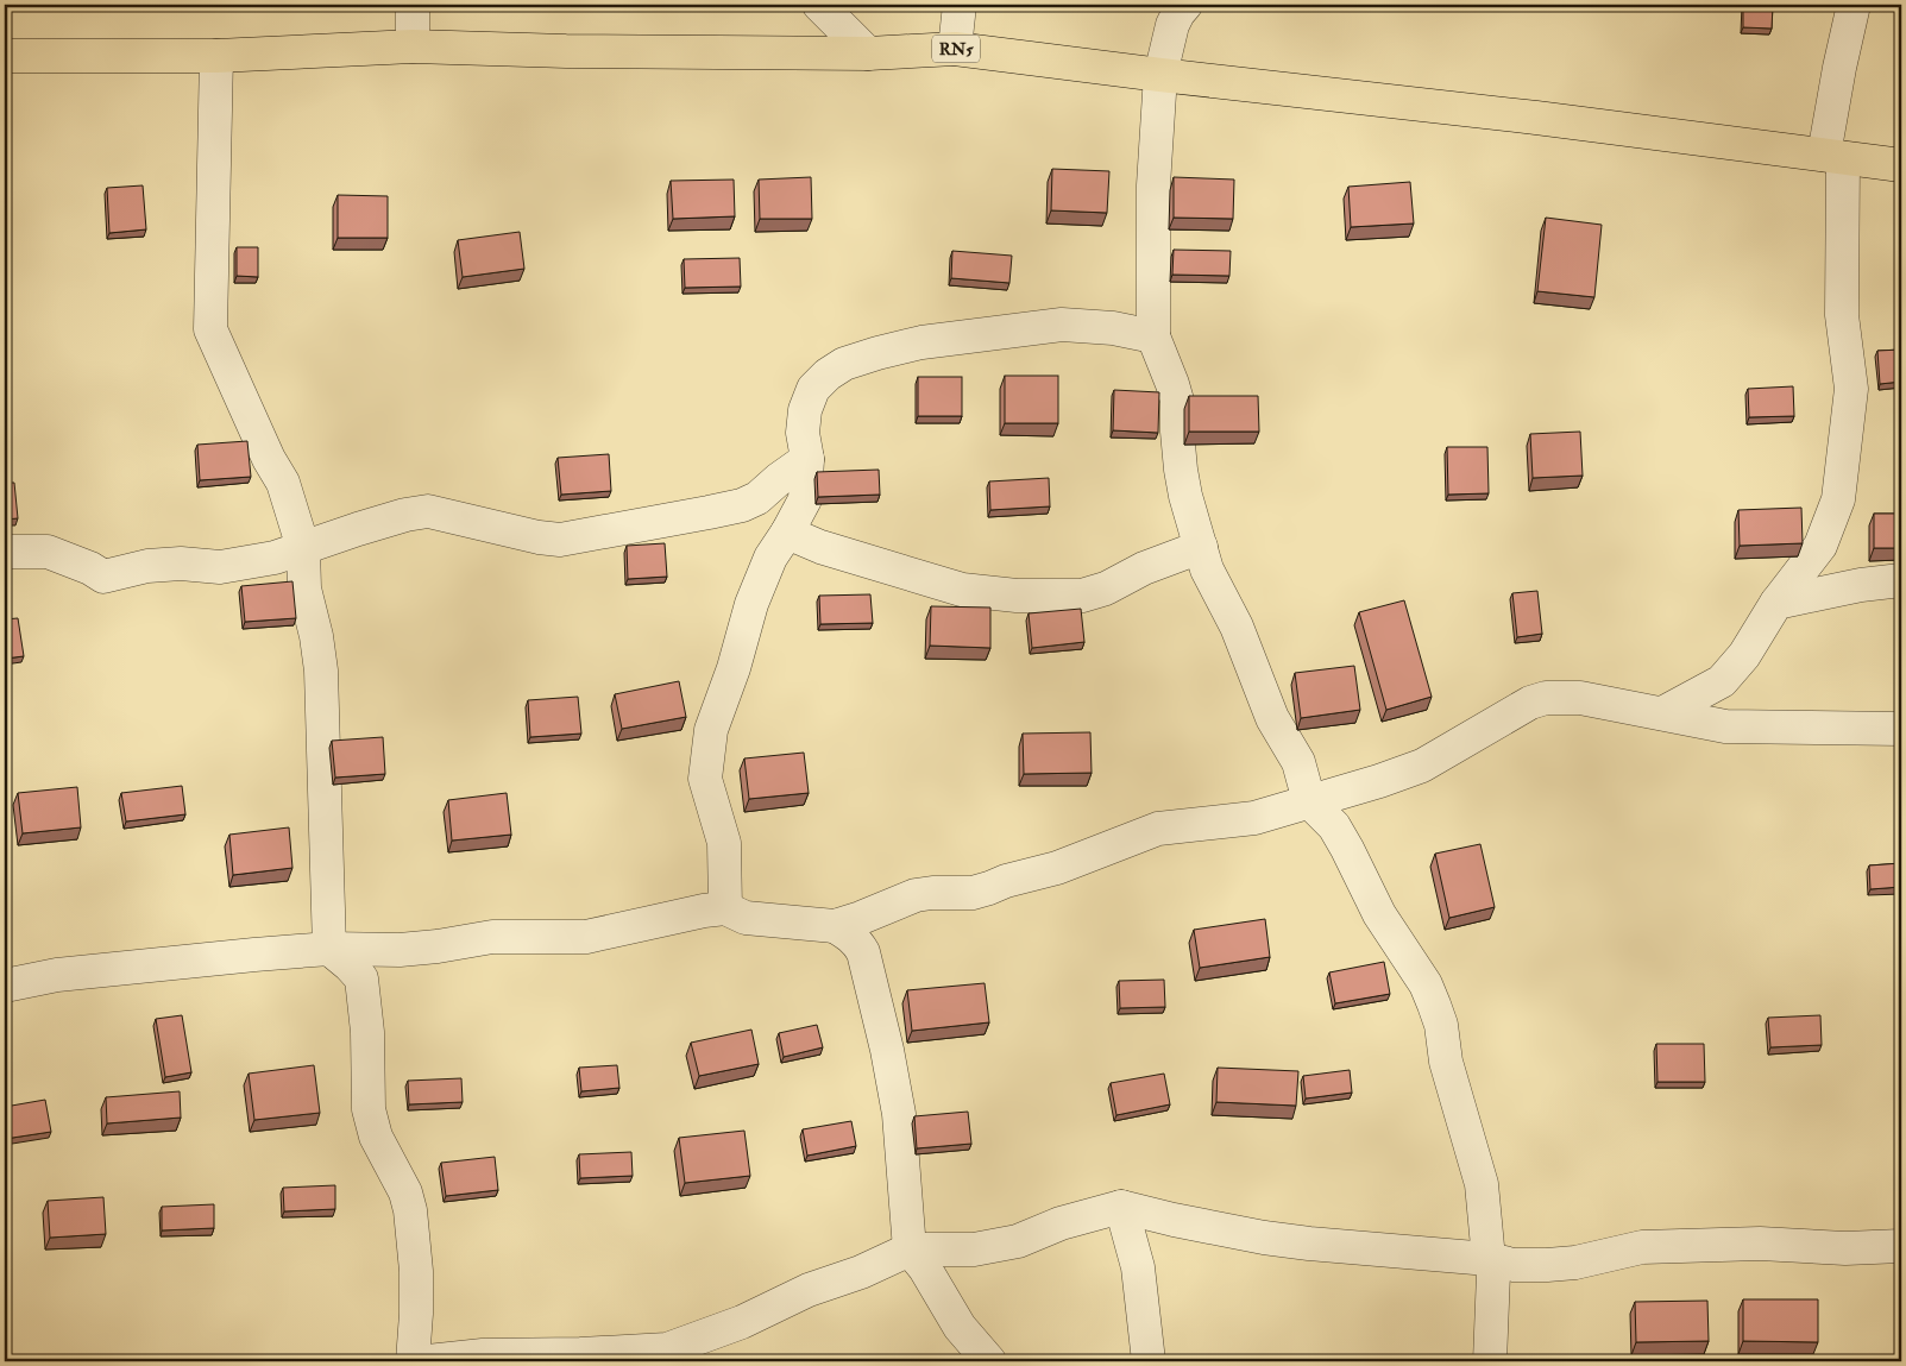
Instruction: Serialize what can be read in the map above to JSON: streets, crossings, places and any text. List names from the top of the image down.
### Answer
{
  "streets": {
    "highway": ["RN5"]
  }
}
